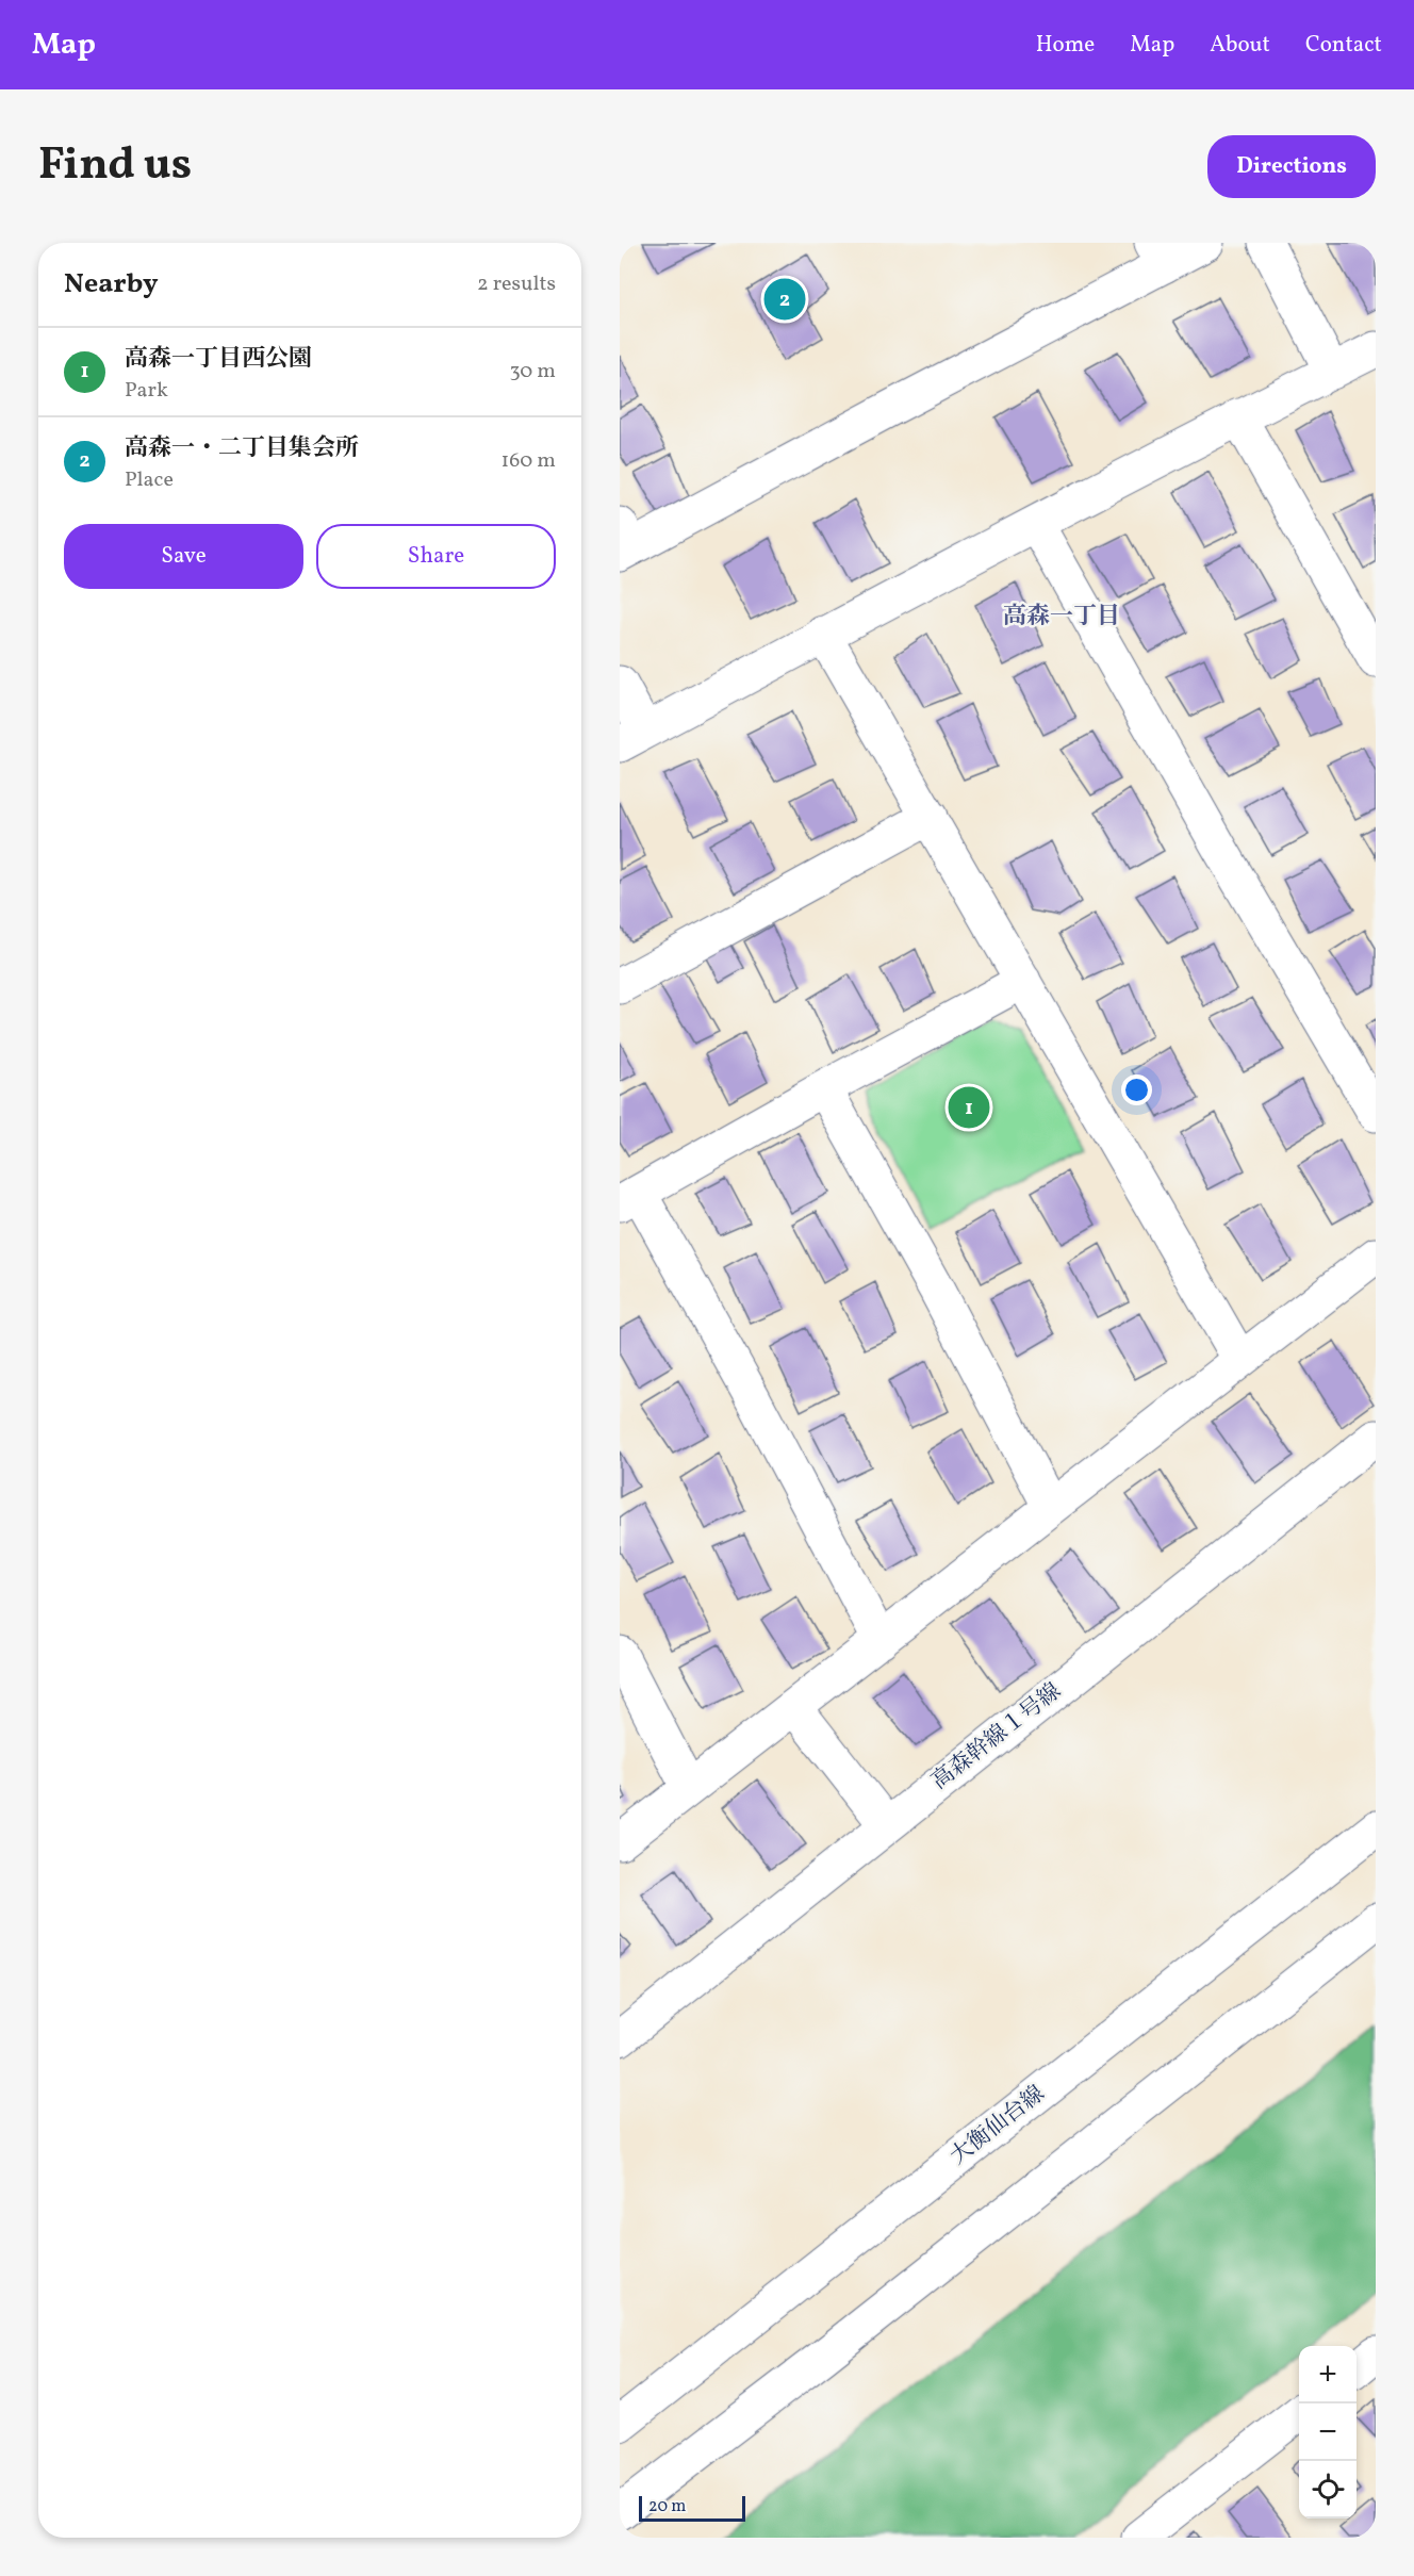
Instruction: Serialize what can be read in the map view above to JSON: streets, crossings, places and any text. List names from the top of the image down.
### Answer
{
  "streets": {
    "street": ["高森幹線１号線", "大衡仙台線"]
  },
  "districts": ["高森一丁目"],
  "scale_bar": "20 m",
  "page": {
    "header": "Map",
    "nav": [
      "Home",
      "Map",
      "About",
      "Contact"
    ],
    "title": "Find us",
    "buttons": [
      "Directions",
      ["Save", "Share"]
    ],
    "heading": ["Nearby", "2 results"],
    "pins": ["2", "1"],
    "list": [
      {
        "mark": "1",
        "name": "高森一丁目西公園",
        "note": "Park",
        "value": "30 m"
      },
      {
        "mark": "2",
        "name": "高森一・二丁目集会所",
        "note": "Place",
        "value": "160 m"
      }
    ],
    "map_buttons": ["+", "−"],
    "scale": "20 m"
  }
}
